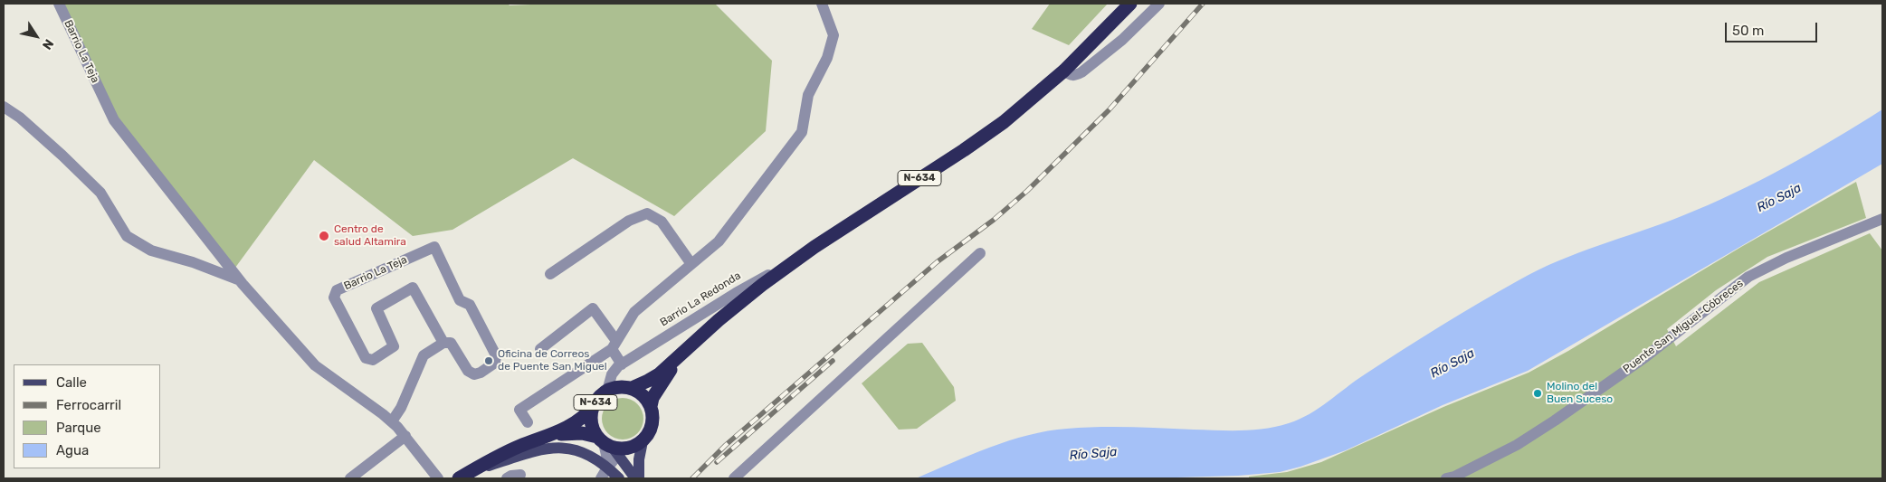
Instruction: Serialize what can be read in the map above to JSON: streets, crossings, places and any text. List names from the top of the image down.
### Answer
{
  "streets": {
    "highway": ["N-634"],
    "street": ["Barrio La Teja", "Barrio La Redonda", "Puente San Miguel-Cóbreces"]
  },
  "crossings": [
    ["N-634", "Barrio La Redonda"]
  ],
  "water": ["Río Saja"],
  "places": ["Centro de salud Altamira", "Oficina de Correos de Puente San Miguel", "Molino del Buen Suceso"],
  "legend": [
    "Calle",
    "Ferrocarril",
    "Parque",
    "Agua"
  ],
  "scale_bar": "50 m",
  "north": "bottom right"
}
